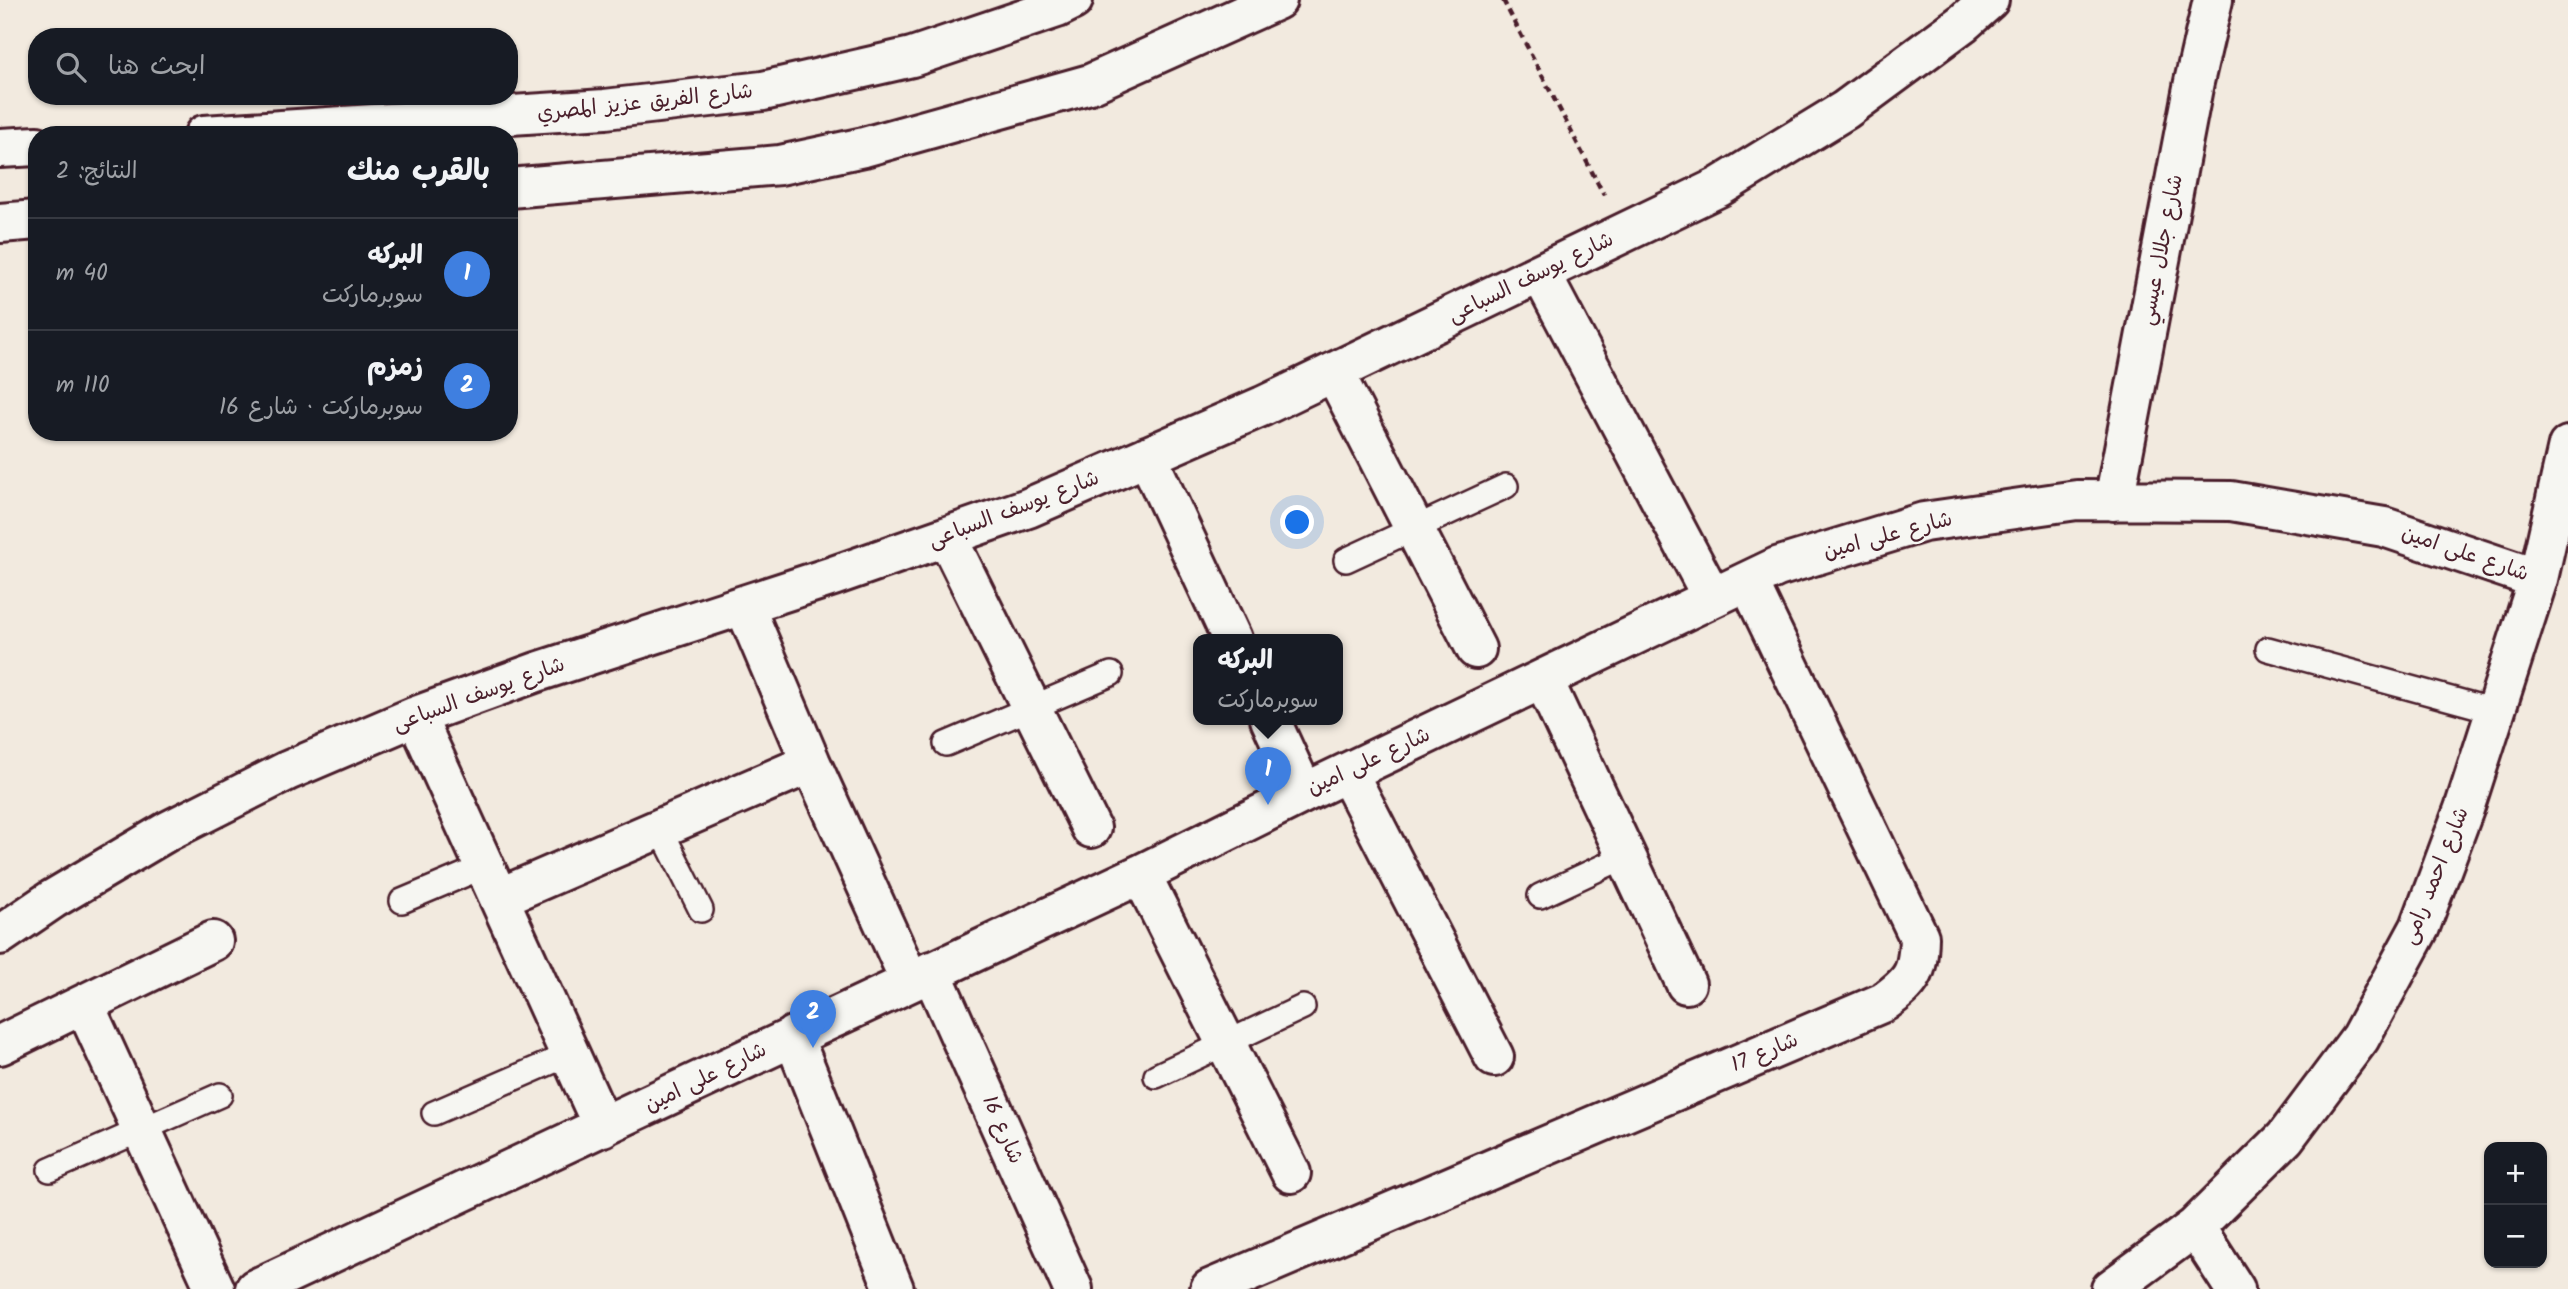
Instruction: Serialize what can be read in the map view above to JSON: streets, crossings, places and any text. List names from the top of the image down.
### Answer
{
  "streets": {
    "street": [
      "شارع الفريق عزيز المصري",
      "شارع جلال عيسي",
      "شارع يوسف السباعى",
      "شارع على امين",
      "شارع احمد رامى",
      "شارع 17",
      "شارع 16"
    ]
  },
  "crossings": [
    ["شارع جلال عيسي", "شارع على امين"],
    ["شارع يوسف السباعى", "شارع 16"],
    ["شارع على امين", "شارع احمد رامى"],
    ["شارع على امين", "شارع 17"],
    ["شارع على امين", "شارع 16"]
  ],
  "page": {
    "search": "ابحث هنا",
    "heading": ["بالقرب منك", "النتائج: 2"],
    "list": [
      {
        "mark": "1",
        "name": "البركه",
        "note": "سوبرماركت",
        "value": "40 m"
      },
      {
        "mark": "2",
        "name": "زمزم",
        "note": "سوبرماركت · شارع 16",
        "value": "110 m"
      }
    ],
    "popup": ["البركه", "سوبرماركت"],
    "pins": ["1", "2"],
    "map_buttons": ["+", "−"]
  }
}
